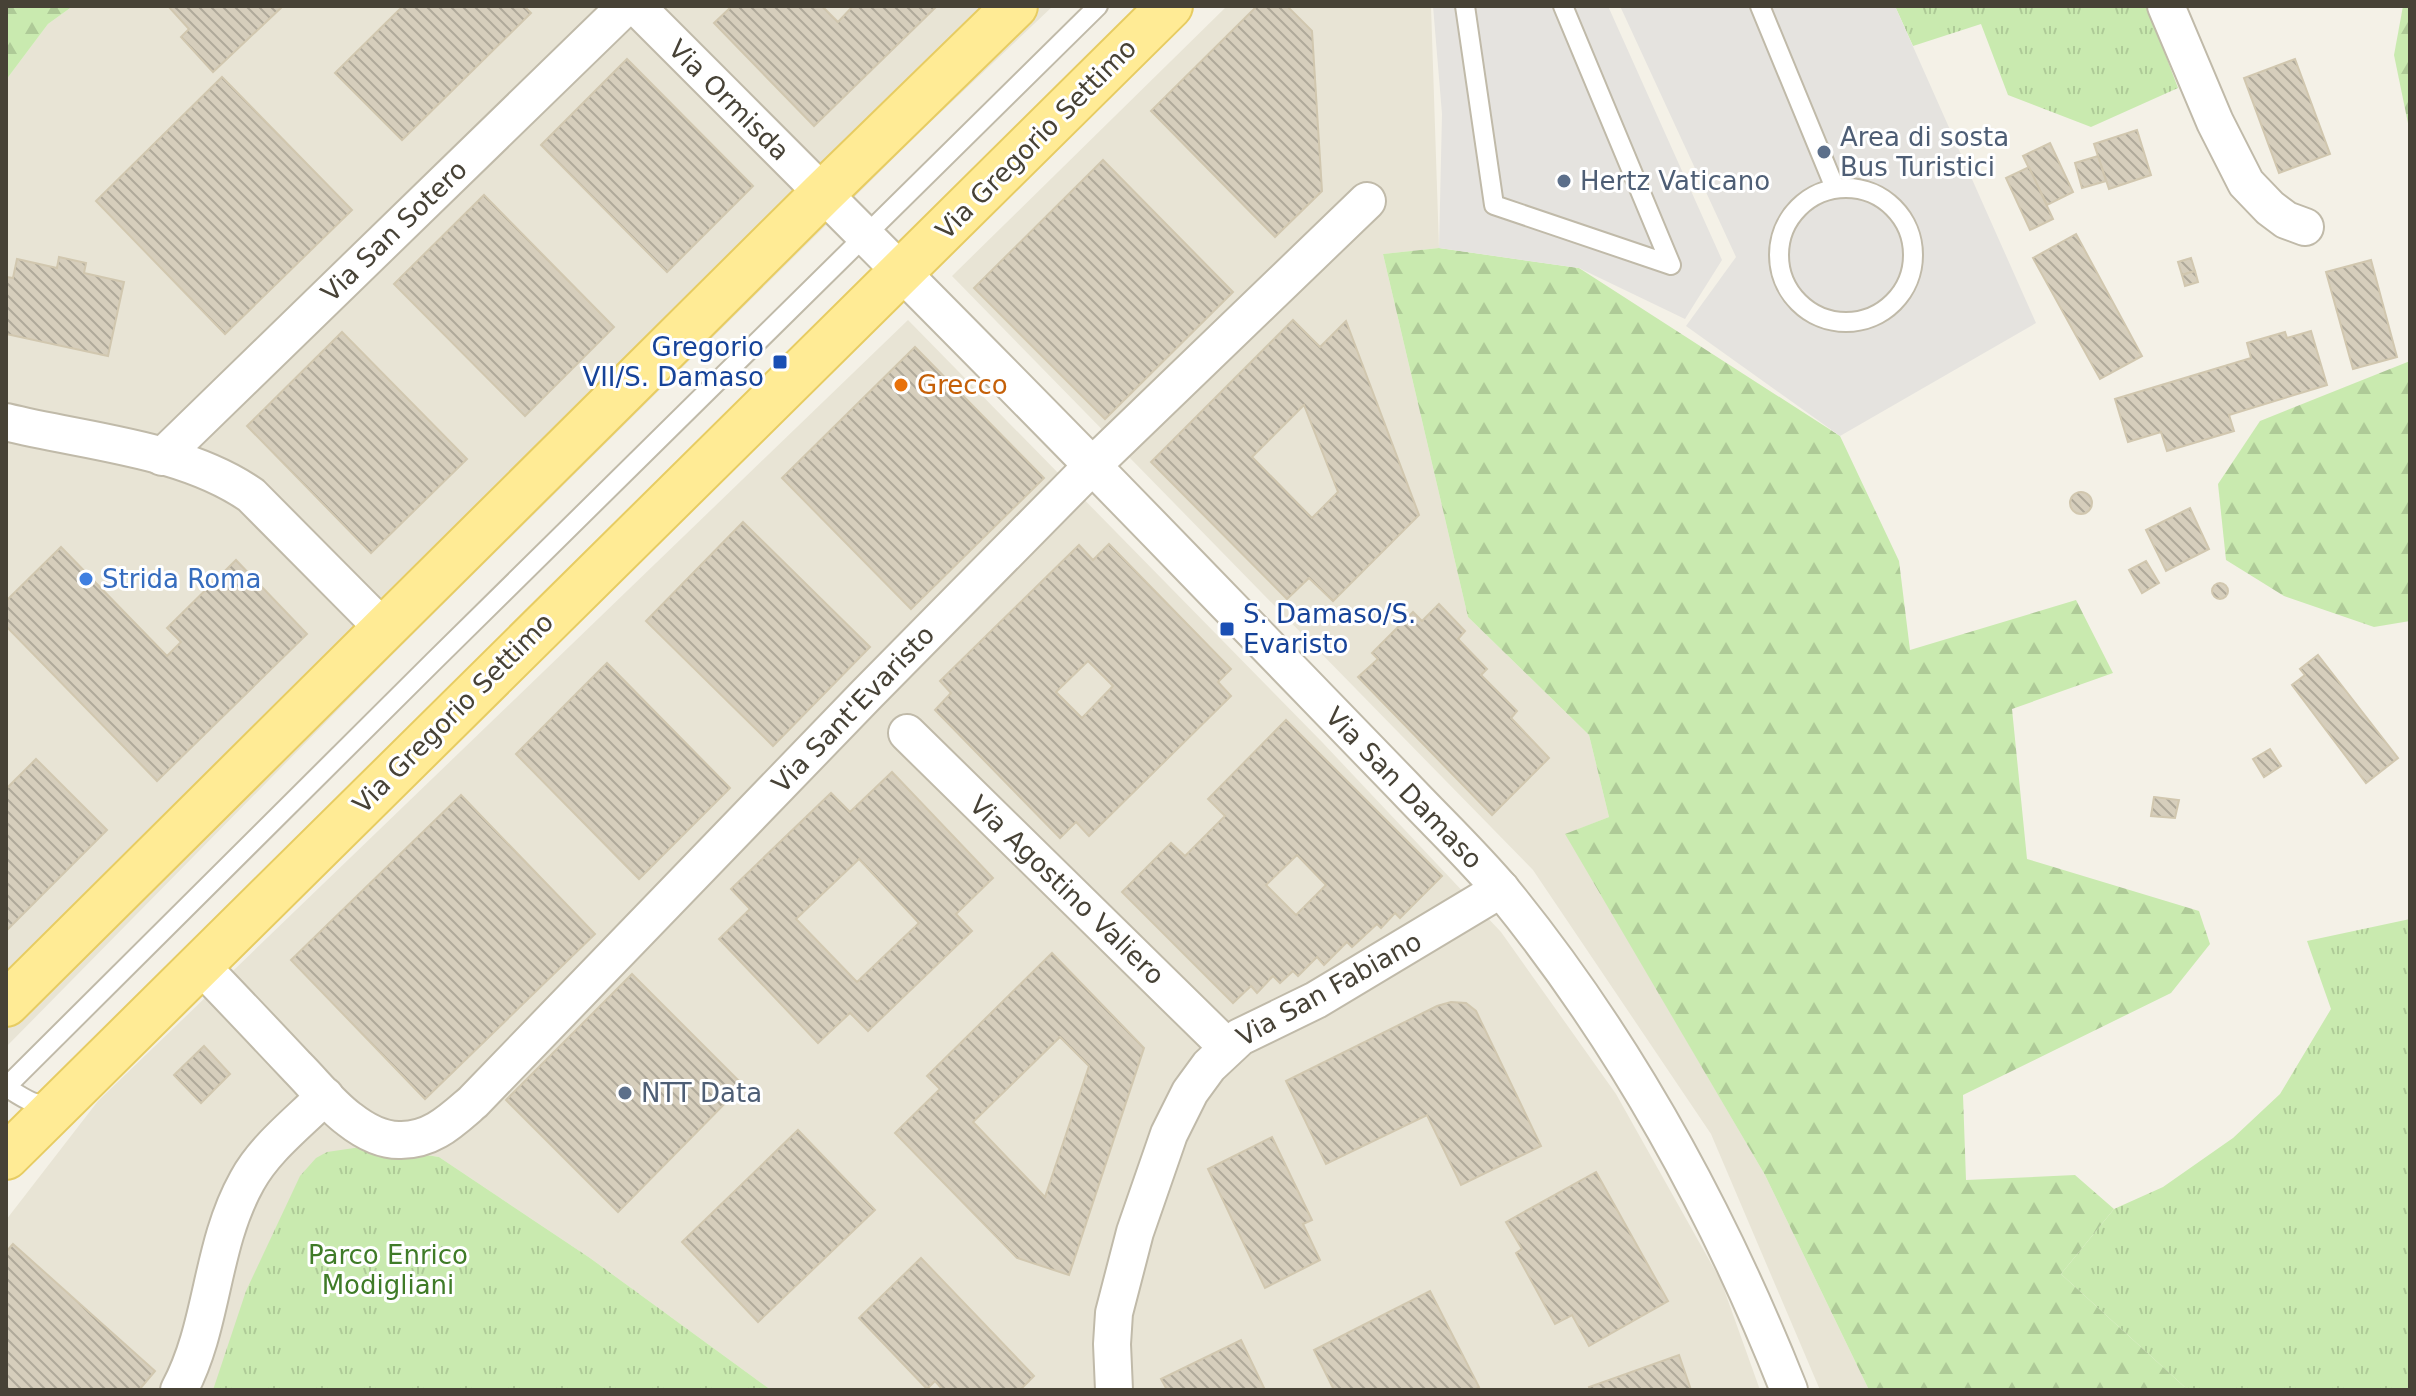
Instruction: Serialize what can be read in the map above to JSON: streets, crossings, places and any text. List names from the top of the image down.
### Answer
{
  "streets": {
    "main road": ["Via Gregorio Settimo"],
    "street": [
      "Via Ormisda",
      "Via San Sotero",
      "Via Sant'Evaristo",
      "Via San Damaso",
      "Via Agostino Valiero",
      "Via San Fabiano"
    ]
  },
  "crossings": [
    ["Via Gregorio Settimo", "Via Sant'Evaristo"],
    ["Via Gregorio Settimo", "Via San Damaso"],
    ["Via Sant'Evaristo", "Via San Damaso"],
    ["Via San Damaso", "Via San Fabiano"],
    ["Via Agostino Valiero", "Via San Fabiano"]
  ],
  "parks": ["Parco Enrico Modigliani"],
  "places": {
    "other": [
      "Area di sosta Bus Turistici",
      "Hertz Vaticano",
      "Grecco",
      "Strida Roma",
      "NTT Data"
    ],
    "transit": ["Gregorio VII/S. Damaso", "S. Damaso/S. Evaristo"]
  }
}
